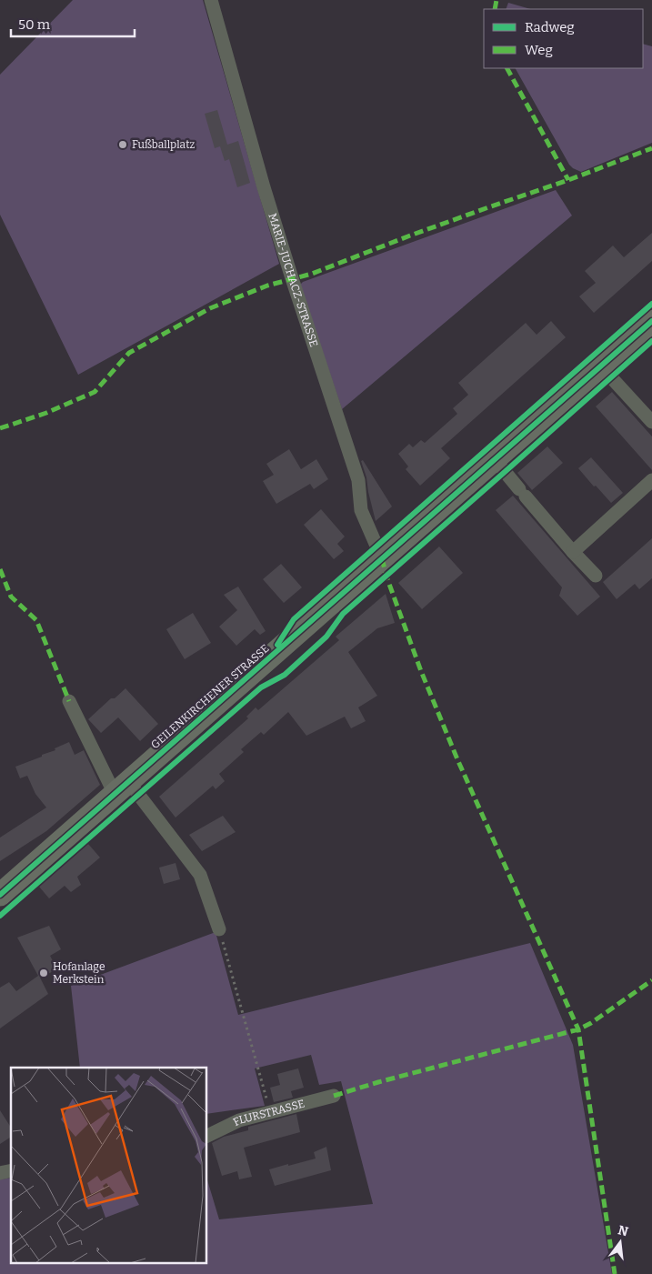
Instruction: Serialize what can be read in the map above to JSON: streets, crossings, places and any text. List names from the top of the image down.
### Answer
{
  "streets": {
    "main road": ["GEILENKIRCHENER STRASSE"],
    "street": ["MARIE-JUCHACZ-STRASSE", "FLURSTRASSE"]
  },
  "crossings": [
    ["MARIE-JUCHACZ-STRASSE", "GEILENKIRCHENER STRASSE"]
  ],
  "places": ["Fußballplatz", "Hofanlage Merkstein"],
  "legend": ["Radweg", "Weg"],
  "scale_bar": "50 m",
  "north": "top"
}
